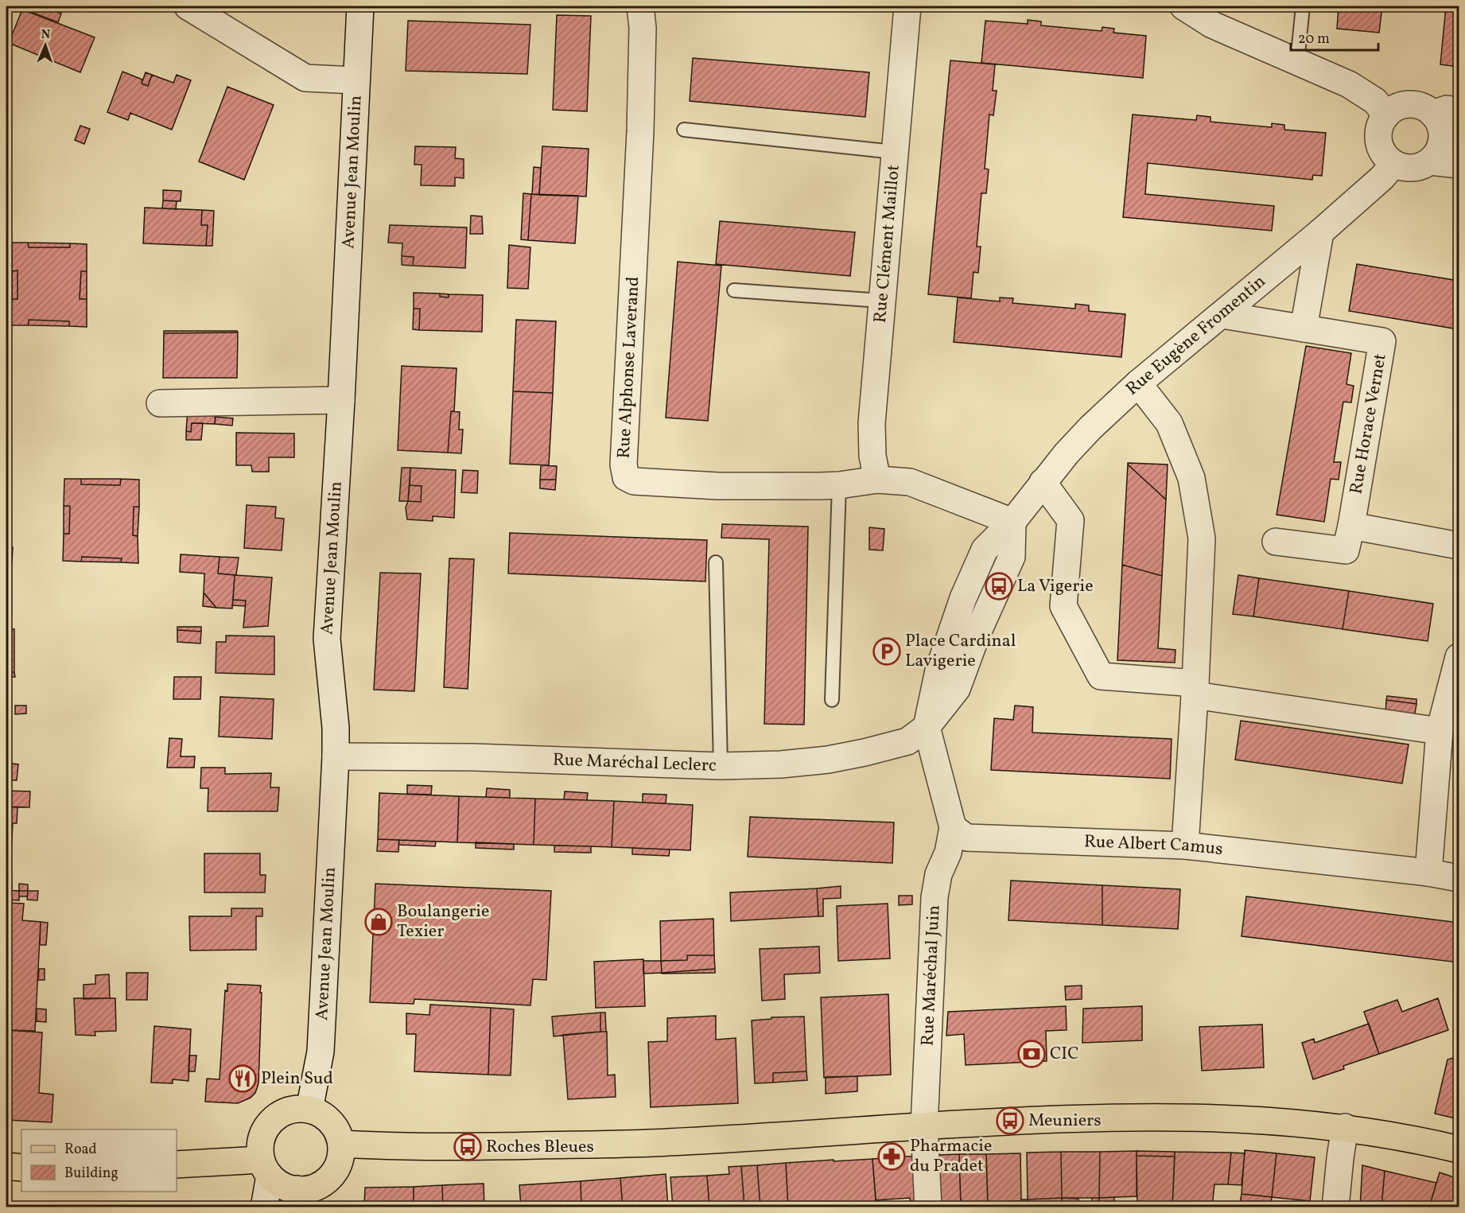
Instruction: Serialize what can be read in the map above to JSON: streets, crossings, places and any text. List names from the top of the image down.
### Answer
{
  "streets": {
    "street": [
      "Avenue Jean Moulin",
      "Rue Clément Maillot",
      "Rue Eugène Fromentin",
      "Rue Alphonse Laverand",
      "Rue Horace Vernet",
      "Rue Maréchal Leclerc",
      "Rue Albert Camus",
      "Rue Maréchal Juin"
    ]
  },
  "crossings": [
    ["Avenue Jean Moulin", "Rue Maréchal Leclerc"],
    ["Rue Clément Maillot", "Rue Alphonse Laverand"],
    ["Rue Eugène Fromentin", "Rue Alphonse Laverand"],
    ["Rue Eugène Fromentin", "Rue Horace Vernet"],
    ["Rue Albert Camus", "Rue Maréchal Juin"]
  ],
  "places": {
    "bus stop": ["La Vigerie", "Meuniers", "Roches Bleues"],
    "parking": ["Place Cardinal Lavigerie"],
    "shop": ["Boulangerie Texier"],
    "bank": ["CIC"],
    "restaurant": ["Plein Sud"],
    "pharmacy": ["Pharmacie du Pradet"]
  },
  "legend": ["Road", "Building"],
  "scale_bar": "20 m",
  "north": "top"
}
